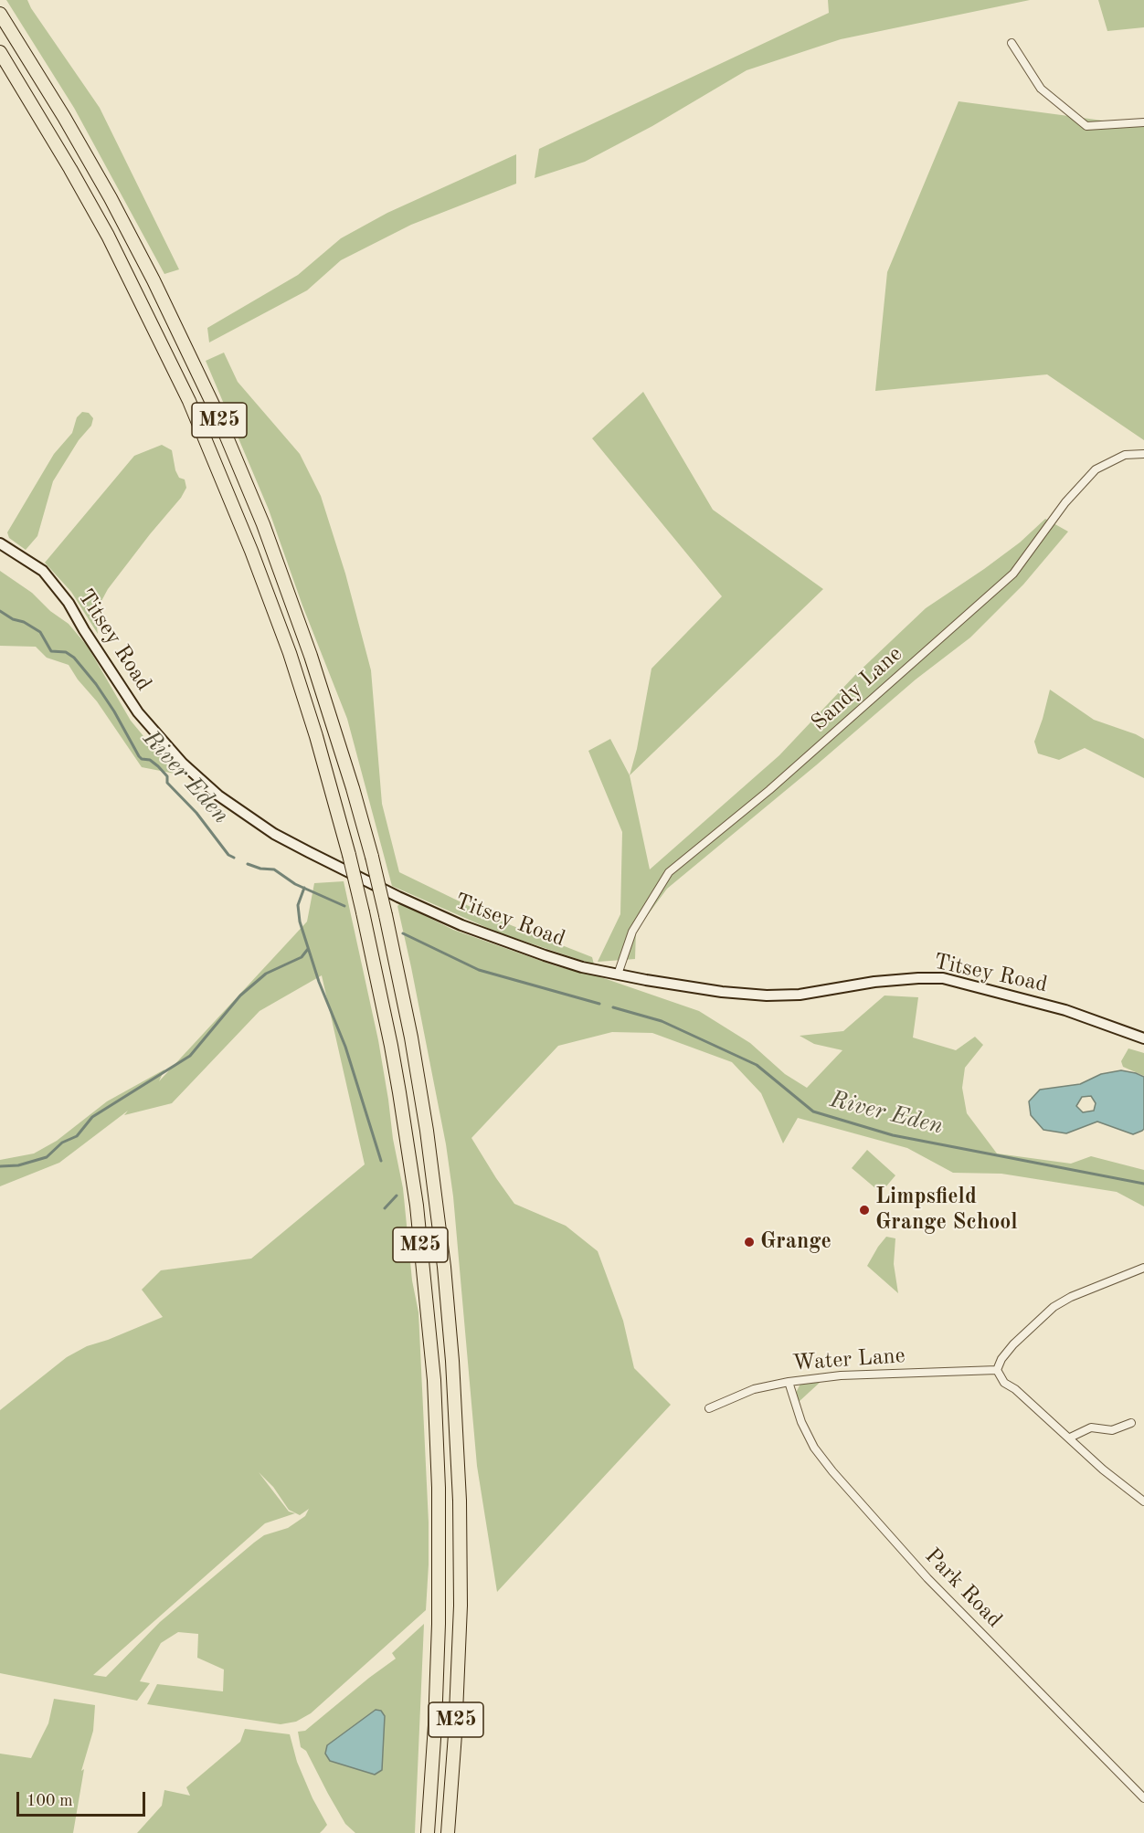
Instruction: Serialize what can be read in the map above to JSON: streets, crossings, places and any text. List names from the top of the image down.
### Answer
{
  "streets": {
    "highway": ["M25"],
    "main road": ["Titsey Road"],
    "street": ["Sandy Lane", "Water Lane", "Park Road"]
  },
  "crossings": [
    ["Titsey Road", "Sandy Lane"],
    ["Water Lane", "Park Road"]
  ],
  "water": ["River Eden"],
  "places": ["Limpsfield Grange School", "Grange"],
  "scale_bar": "100 m"
}
